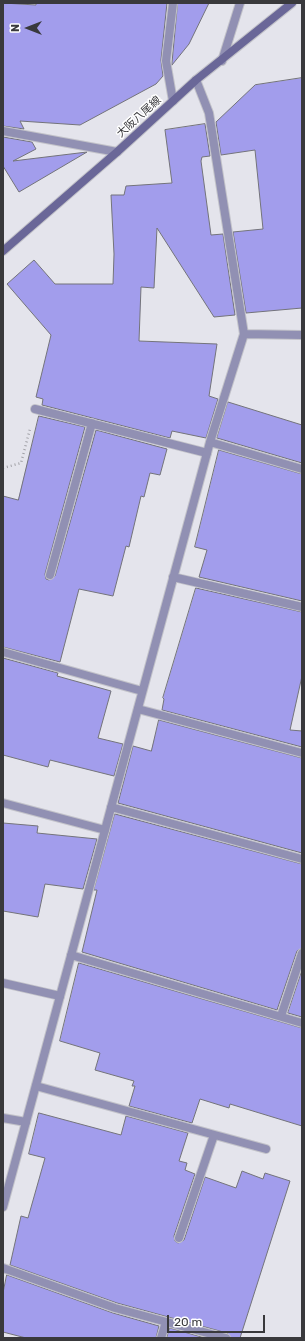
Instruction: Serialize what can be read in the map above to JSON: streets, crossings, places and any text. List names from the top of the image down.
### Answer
{
  "streets": {
    "main road": ["大阪八尾線"]
  },
  "scale_bar": "20 m",
  "north": "left"
}
